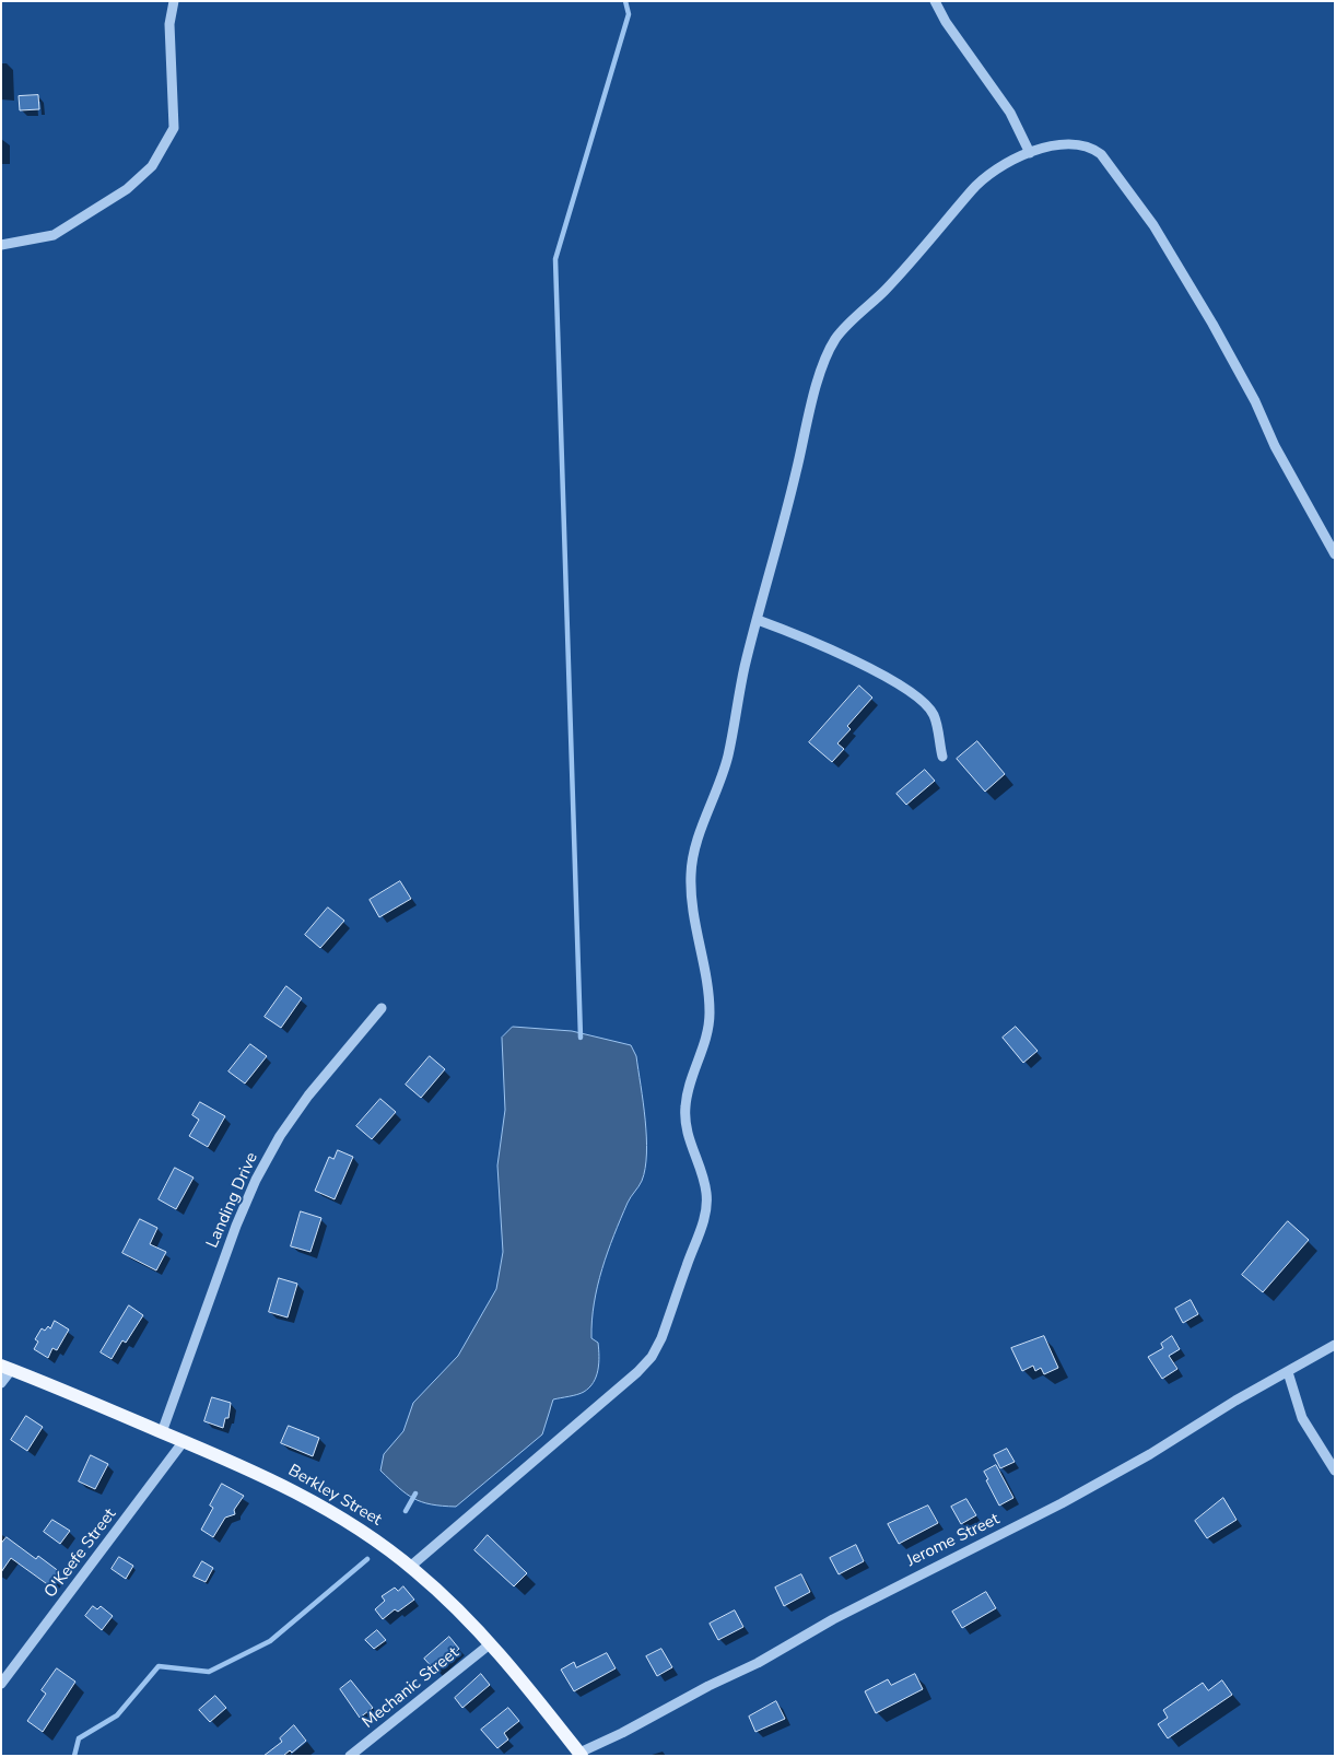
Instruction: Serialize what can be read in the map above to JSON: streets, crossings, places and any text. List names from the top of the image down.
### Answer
{
  "streets": {
    "main road": ["Berkley Street"],
    "street": [
      "Landing Drive",
      "Jerome Street",
      "O'Keefe Street",
      "Mechanic Street"
    ]
  },
  "crossings": [
    ["Landing Drive", "Berkley Street"],
    ["Berkley Street", "Jerome Street"],
    ["Berkley Street", "O'Keefe Street"],
    ["Berkley Street", "Mechanic Street"]
  ]
}
